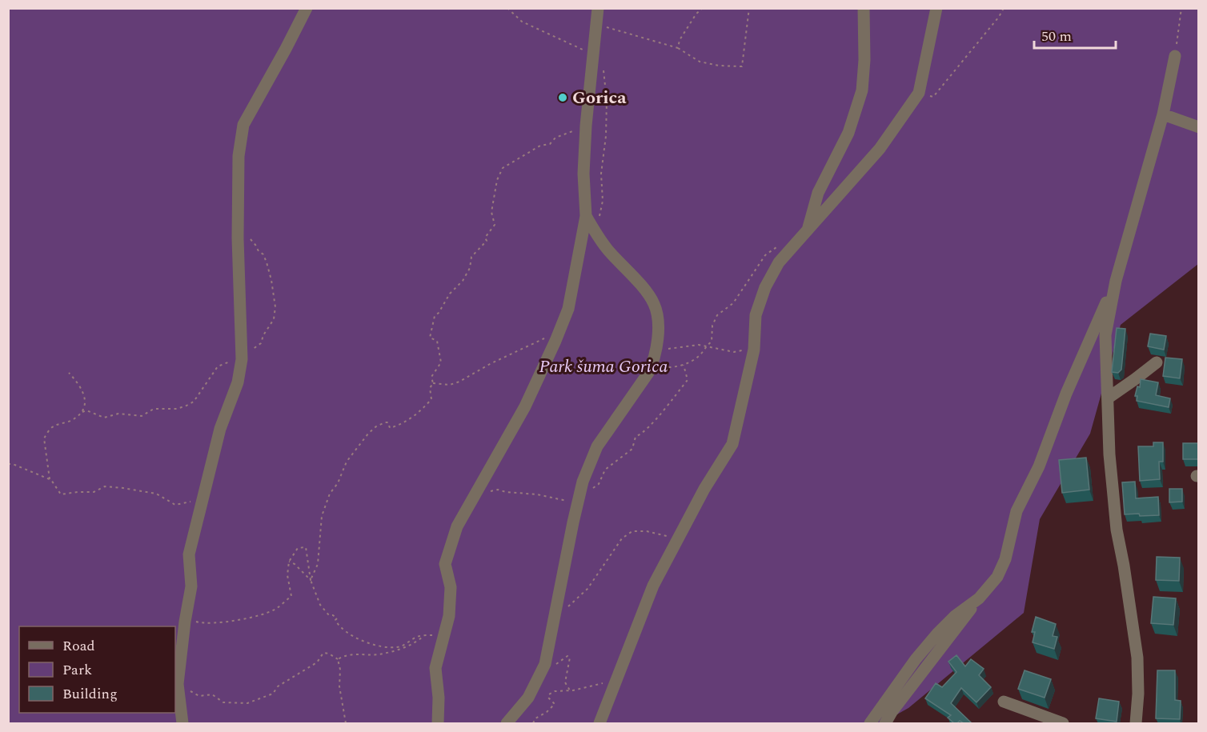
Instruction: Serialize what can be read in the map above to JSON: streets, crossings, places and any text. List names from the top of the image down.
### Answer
{
  "parks": ["Park šuma Gorica"],
  "places": ["Gorica"],
  "legend": ["Road", "Park", "Building"],
  "scale_bar": "50 m"
}
